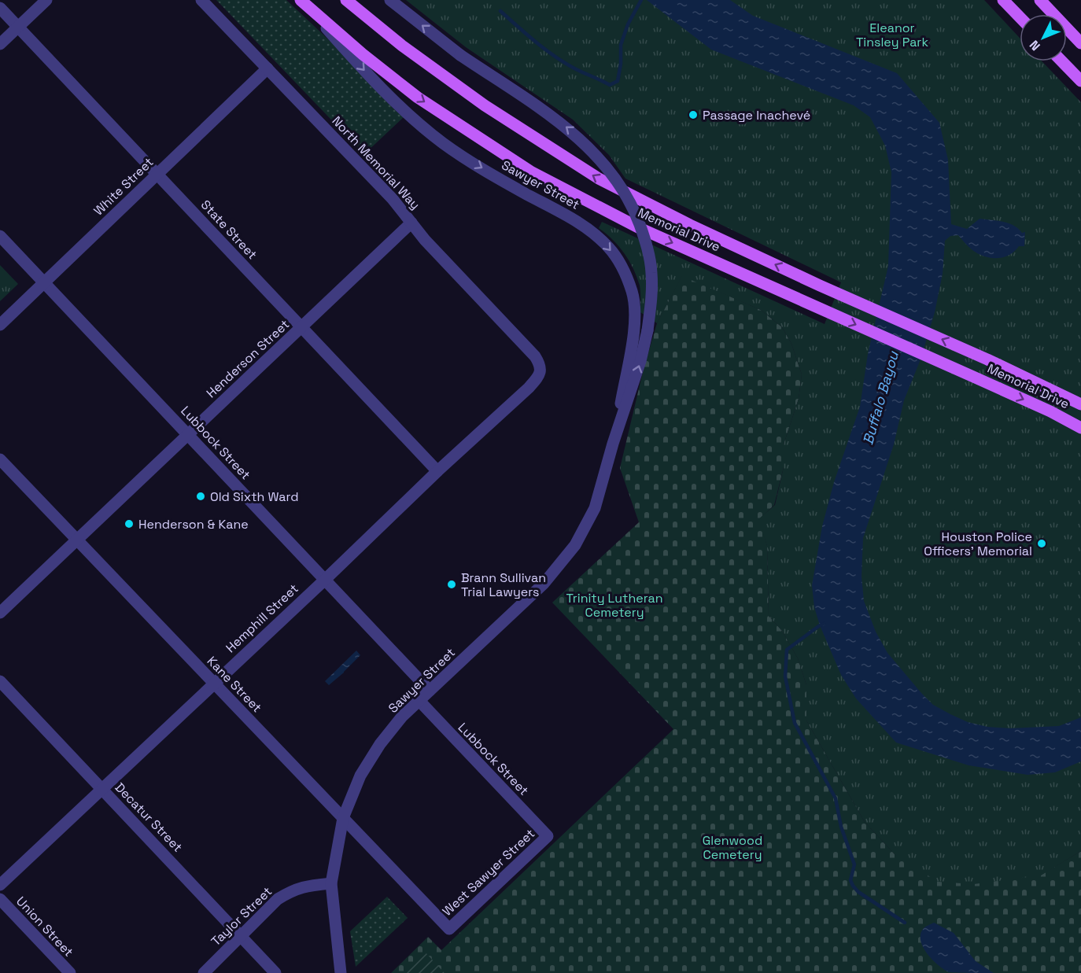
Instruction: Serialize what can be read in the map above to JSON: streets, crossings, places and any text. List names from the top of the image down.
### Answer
{
  "streets": {
    "main road": ["Memorial Drive"],
    "street": [
      "North Memorial Way",
      "Sawyer Street",
      "White Street",
      "State Street",
      "Henderson Street",
      "Lubbock Street",
      "Hemphill Street",
      "Kane Street",
      "Decatur Street",
      "West Sawyer Street",
      "Taylor Street",
      "Union Street"
    ]
  },
  "crossings": [
    ["North Memorial Way", "White Street"],
    ["North Memorial Way", "Henderson Street"],
    ["North Memorial Way", "Hemphill Street"],
    ["Sawyer Street", "Memorial Drive"],
    ["Sawyer Street", "Lubbock Street"],
    ["Sawyer Street", "Kane Street"],
    ["Sawyer Street", "Taylor Street"],
    ["White Street", "State Street"],
    ["White Street", "Lubbock Street"],
    ["State Street", "Henderson Street"],
    ["State Street", "Hemphill Street"],
    ["Henderson Street", "Lubbock Street"],
    ["Henderson Street", "Kane Street"],
    ["Lubbock Street", "Hemphill Street"],
    ["Lubbock Street", "West Sawyer Street"],
    ["Hemphill Street", "Kane Street"],
    ["Hemphill Street", "Decatur Street"],
    ["Kane Street", "West Sawyer Street"],
    ["Decatur Street", "Taylor Street"]
  ],
  "water": ["Buffalo Bayou"],
  "parks": ["Eleanor Tinsley Park", "Trinity Lutheran Cemetery", "Glenwood Cemetery"],
  "places": [
    "Passage Inachevé",
    "Old Sixth Ward",
    "Henderson & Kane",
    "Houston Police Officers' Memorial",
    "Brann Sullivan Trial Lawyers"
  ],
  "north": "bottom left"
}
